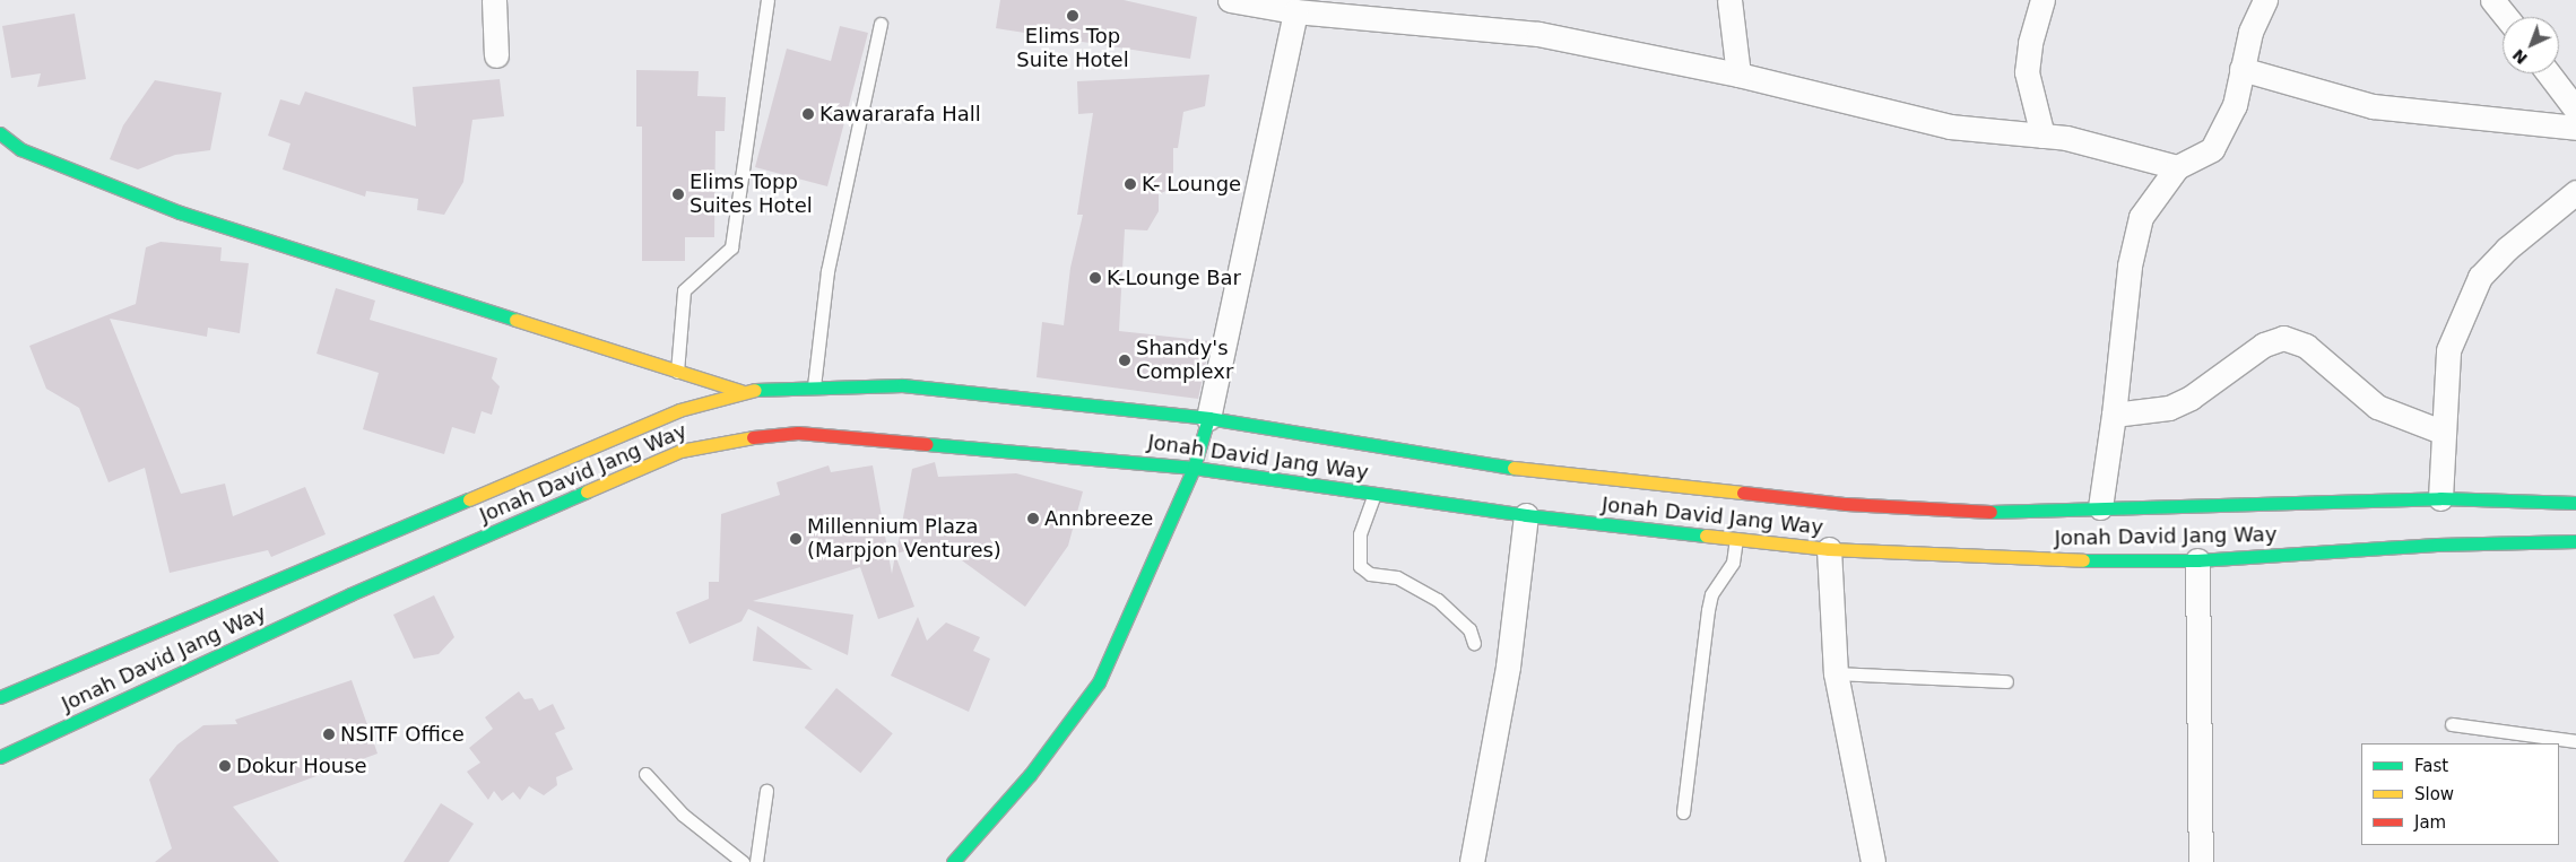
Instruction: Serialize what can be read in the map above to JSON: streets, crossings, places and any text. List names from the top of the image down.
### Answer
{
  "streets": {
    "main road": ["Jonah David Jang Way"]
  },
  "places": [
    "Elims Top Suite Hotel",
    "Kawararafa Hall",
    "K- Lounge",
    "Elims Topp Suites Hotel",
    "K-Lounge Bar",
    "Shandy's Complexr",
    "Annbreeze",
    "Millennium Plaza (Marpjon Ventures)",
    "NSITF Office",
    "Dokur House"
  ],
  "legend": ["Fast", "Slow", "Jam"],
  "north": "bottom left"
}
